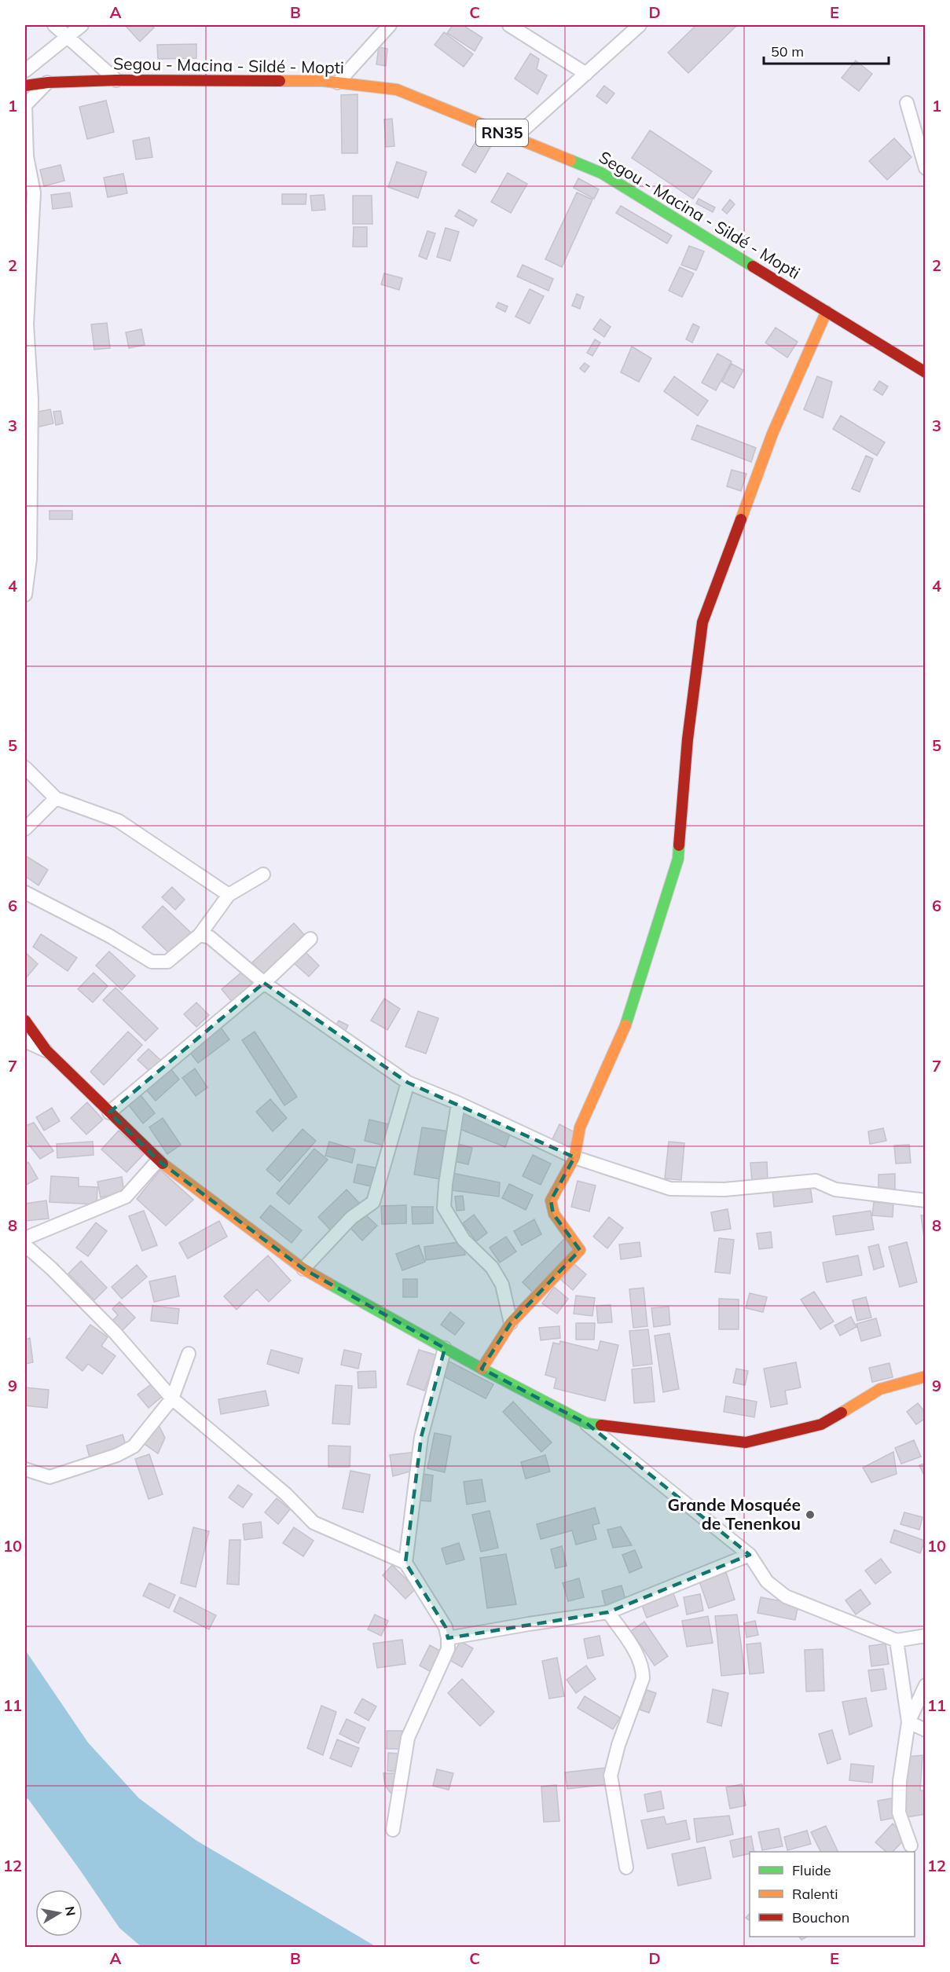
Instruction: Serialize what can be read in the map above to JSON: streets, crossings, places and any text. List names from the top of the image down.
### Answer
{
  "streets": {
    "street": ["Segou - Macina - Sildé - Mopti", "RN35"]
  },
  "places": ["Grande Mosquée de Tenenkou"],
  "legend": ["Fluide", "Ralenti", "Bouchon"],
  "scale_bar": "50 m",
  "north": "right",
  "grid": {
    "columns": [
      "A",
      "B",
      "C",
      "D",
      "E"
    ],
    "rows": [
      "1",
      "2",
      "3",
      "4",
      "5",
      "6",
      "7",
      "8",
      "9",
      "10",
      "11",
      "12"
    ]
  }
}
